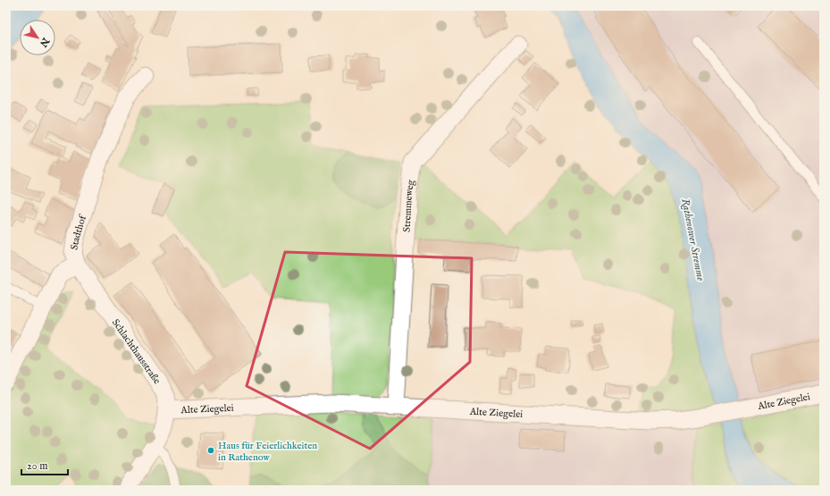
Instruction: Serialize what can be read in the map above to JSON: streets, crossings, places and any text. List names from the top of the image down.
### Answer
{
  "streets": {
    "street": [
      "Stremmeweg",
      "Stadthof",
      "Schlachthausstraße",
      "Alte Ziegelei"
    ]
  },
  "crossings": [
    ["Stremmeweg", "Alte Ziegelei"],
    ["Stadthof", "Schlachthausstraße"],
    ["Schlachthausstraße", "Alte Ziegelei"]
  ],
  "water": ["Rathenower Stremme"],
  "places": ["Haus für Feierlichkeiten in Rathenow"],
  "scale_bar": "20 m",
  "north": "bottom right"
}
